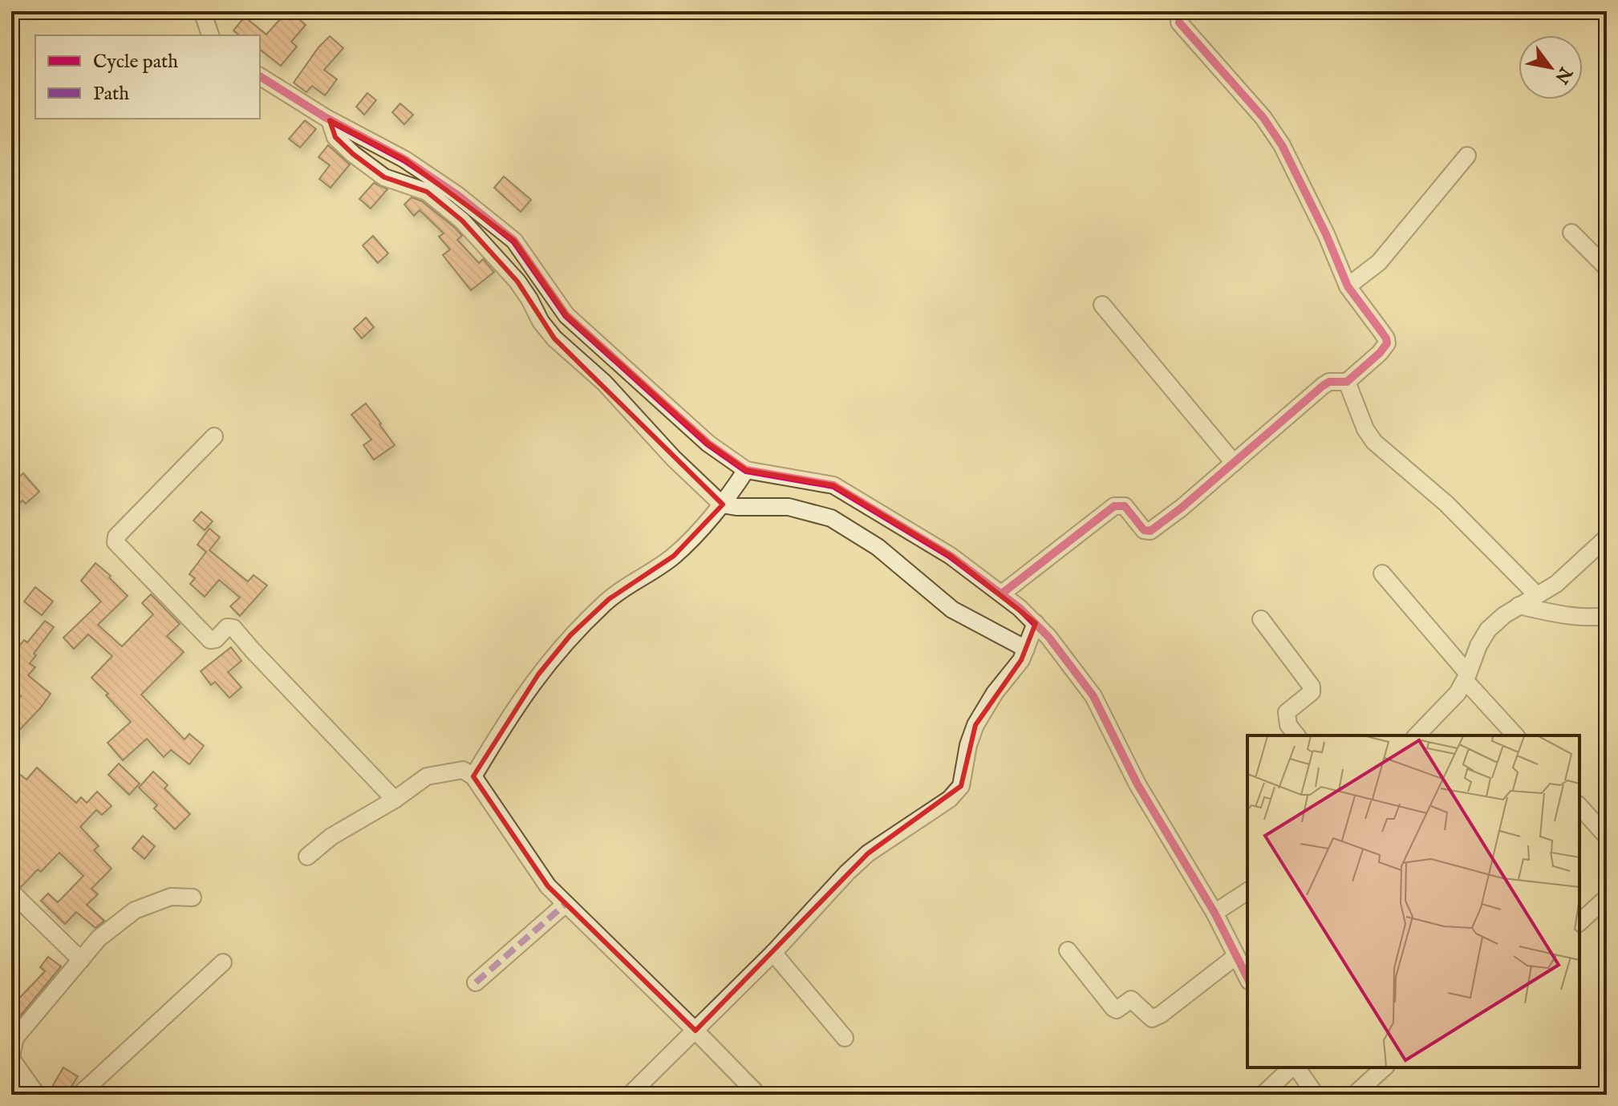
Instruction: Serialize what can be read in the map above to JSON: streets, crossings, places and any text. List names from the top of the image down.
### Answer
{
  "legend": ["Cycle path", "Path"],
  "north": "bottom right"
}
